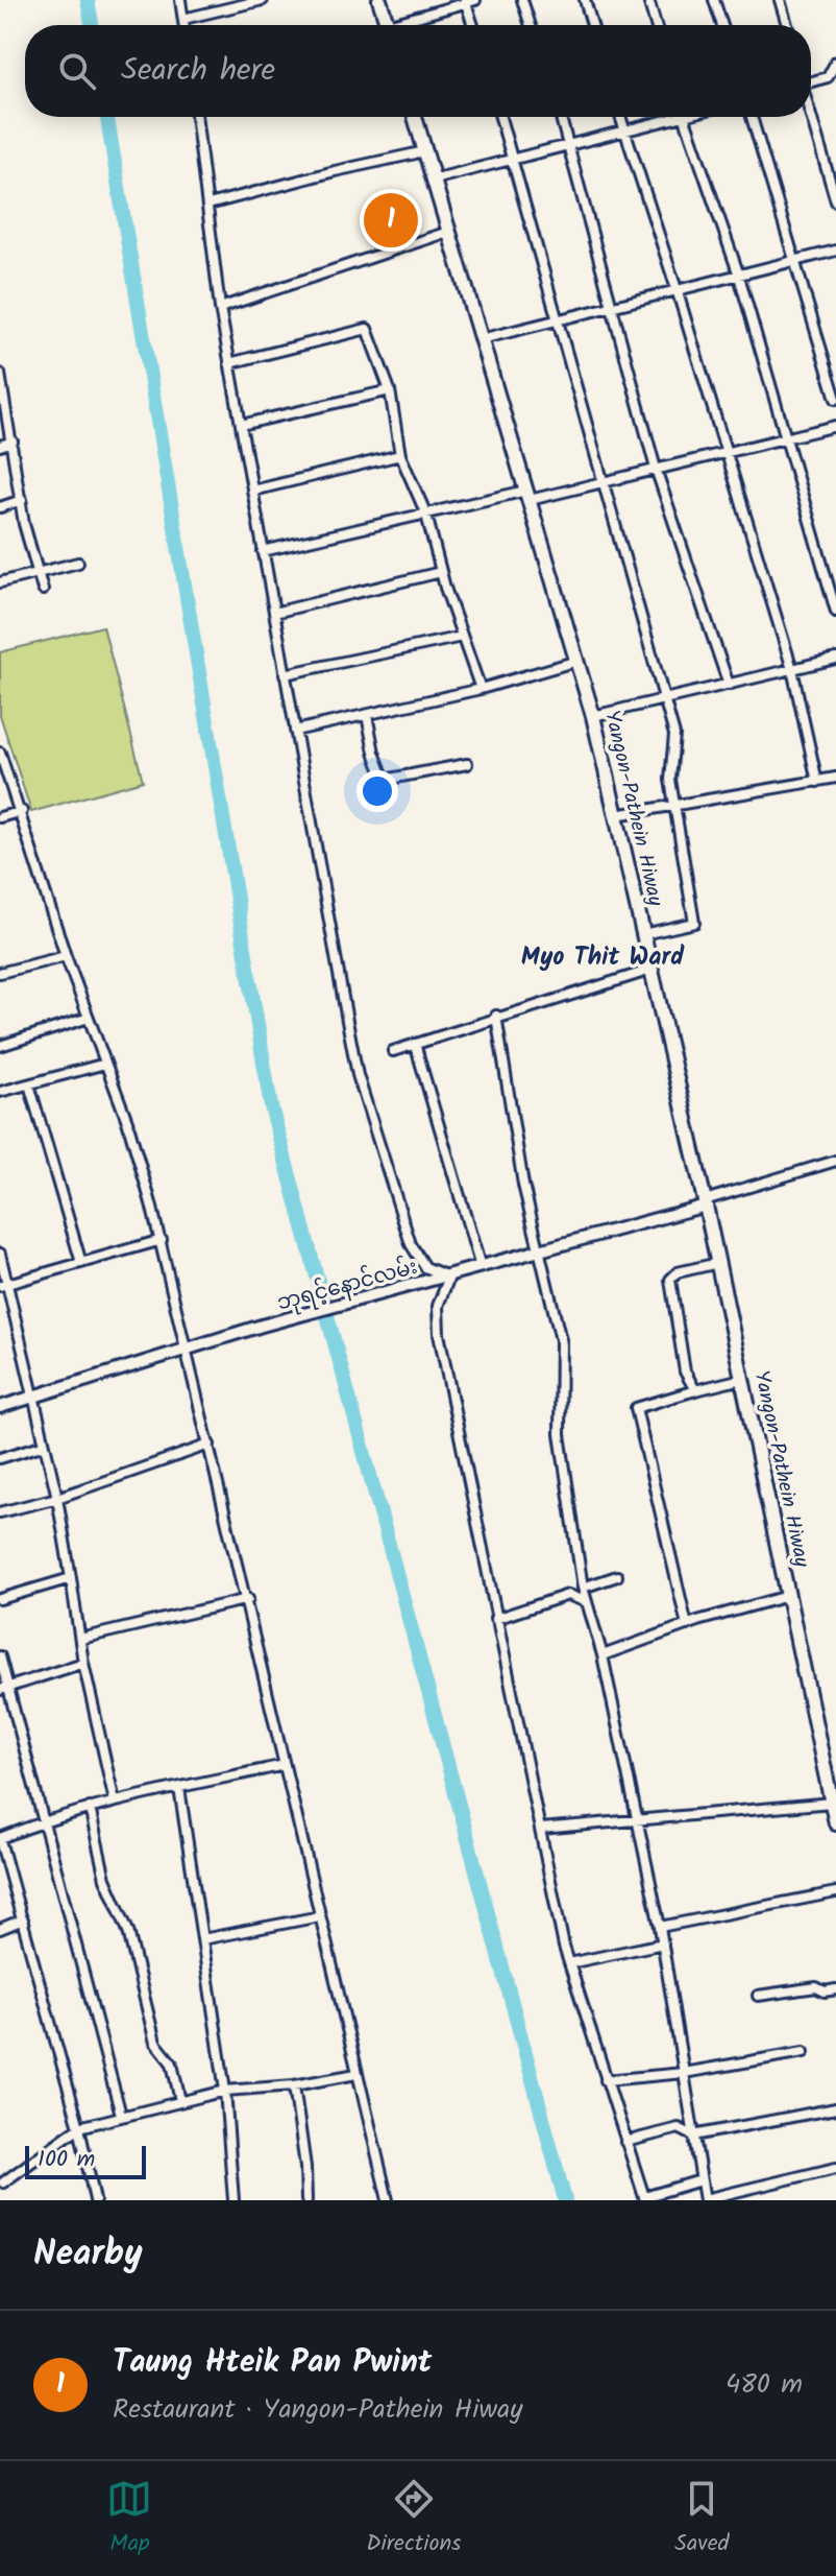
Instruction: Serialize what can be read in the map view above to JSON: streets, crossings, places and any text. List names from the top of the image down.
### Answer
{
  "streets": {
    "highway": ["Yangon-Pathein Hiway"],
    "street": ["ဘုရင့်နောင်လမ်း"]
  },
  "crossings": [
    ["Yangon-Pathein Hiway", "ဘုရင့်နောင်လမ်း"]
  ],
  "districts": ["Myo Thit Ward"],
  "scale_bar": "100 m",
  "page": {
    "search": "Search here",
    "pins": "1",
    "scale": "100 m",
    "heading": "Nearby",
    "list": [
      {
        "mark": "1",
        "name": "Taung Hteik Pan Pwint",
        "note": "Restaurant · Yangon-Pathein Hiway",
        "value": "480 m"
      }
    ],
    "nav": ["Map", "Directions", "Saved"]
  }
}
